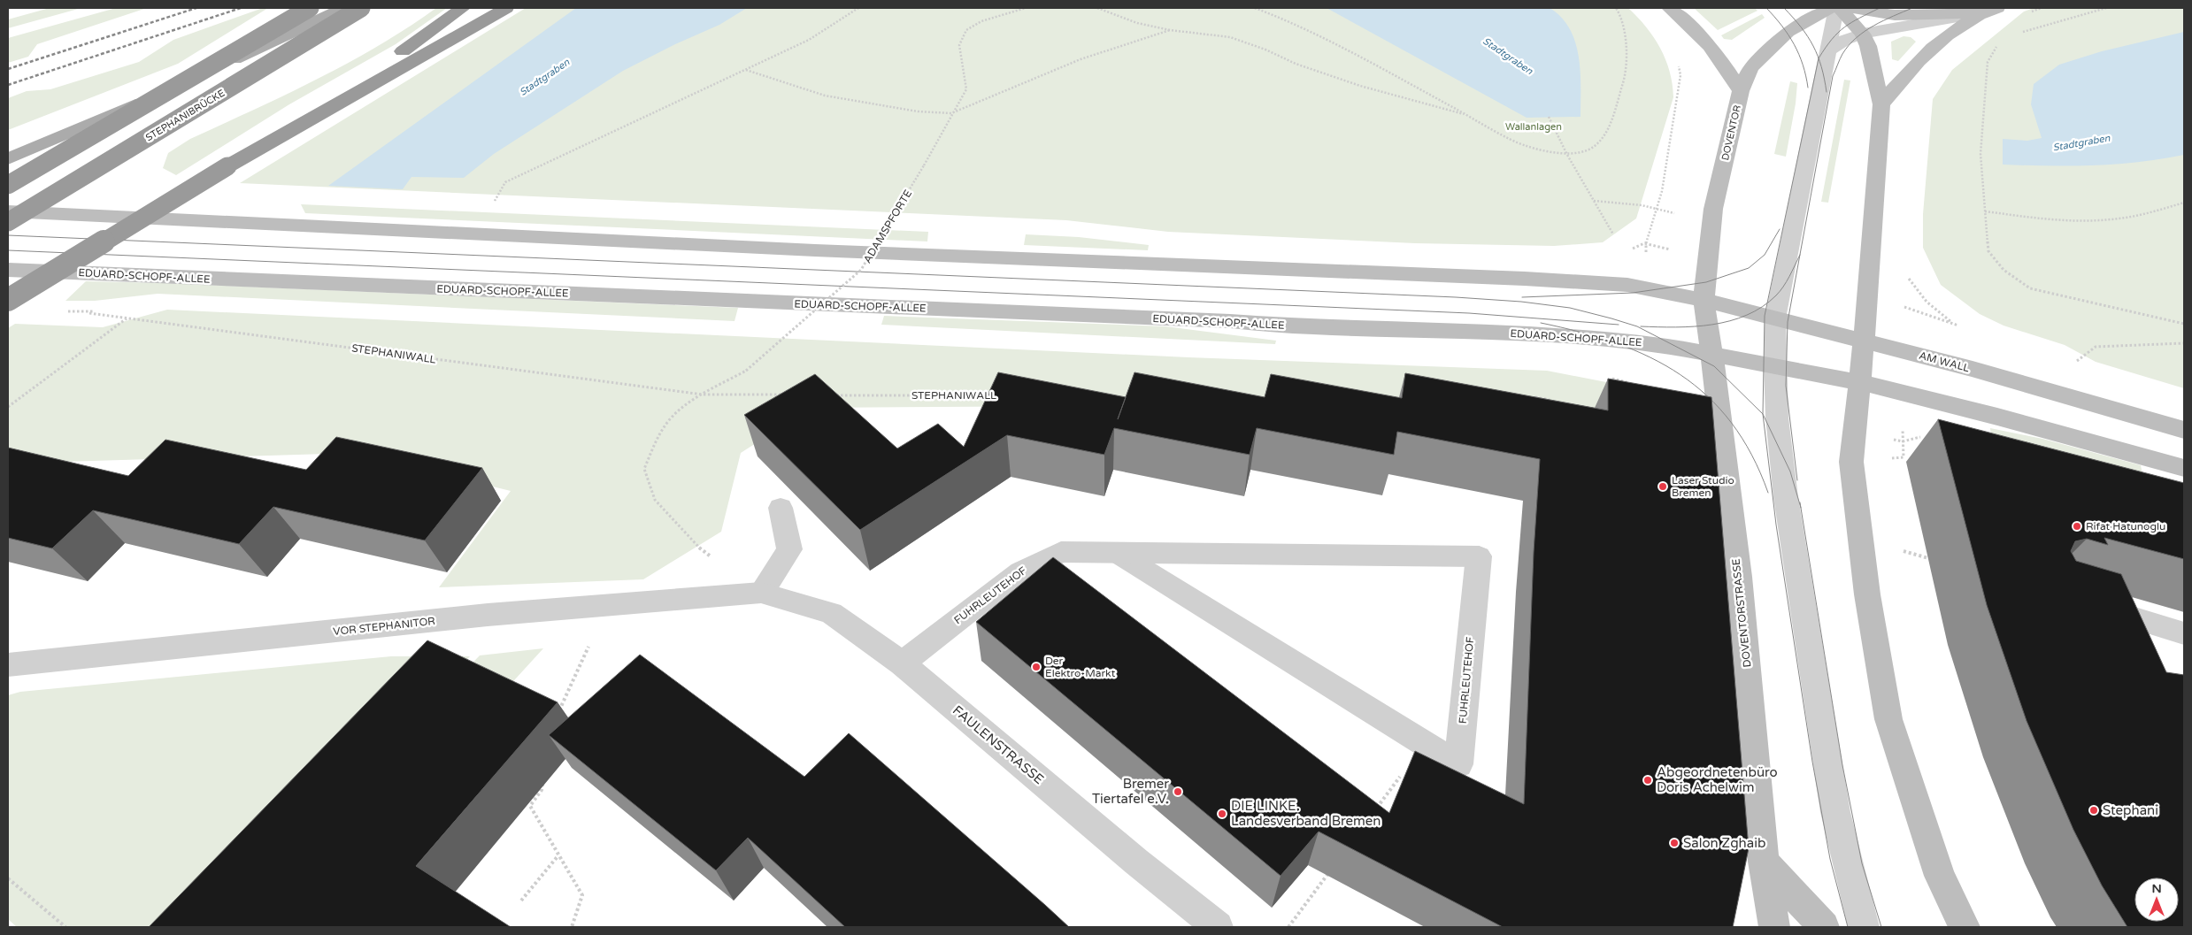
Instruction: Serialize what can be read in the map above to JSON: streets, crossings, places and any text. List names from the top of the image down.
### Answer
{
  "streets": {
    "highway": ["STEPHANIBRÜCKE"],
    "main road": [
      "DOVENTOR",
      "EDUARD-SCHOPF-ALLEE",
      "AM WALL",
      "DOVENTORSTRASSE"
    ],
    "street": ["FUHRLEUTEHOF", "VOR STEPHANITOR", "FAULENSTRASSE"],
    "path": ["ADAMSPFORTE", "STEPHANIWALL"]
  },
  "crossings": [
    ["DOVENTOR", "AM WALL"],
    ["DOVENTOR", "DOVENTORSTRASSE"],
    ["ADAMSPFORTE", "STEPHANIWALL"],
    ["EDUARD-SCHOPF-ALLEE", "DOVENTORSTRASSE"],
    ["AM WALL", "DOVENTORSTRASSE"],
    ["FUHRLEUTEHOF", "FAULENSTRASSE"],
    ["VOR STEPHANITOR", "FAULENSTRASSE"]
  ],
  "water": ["Stadtgraben"],
  "parks": ["Wallanlagen"],
  "places": [
    "Laser Studio Bremen",
    "Rifat Hatunoglu",
    "Der Elektro-Markt",
    "Abgeordnetenbüro Doris Achelwim",
    "Bremer Tiertafel e.V.",
    "Stephani",
    "DIE LINKE. Landesverband Bremen",
    "Salon Zghaib"
  ],
  "north": "top"
}
